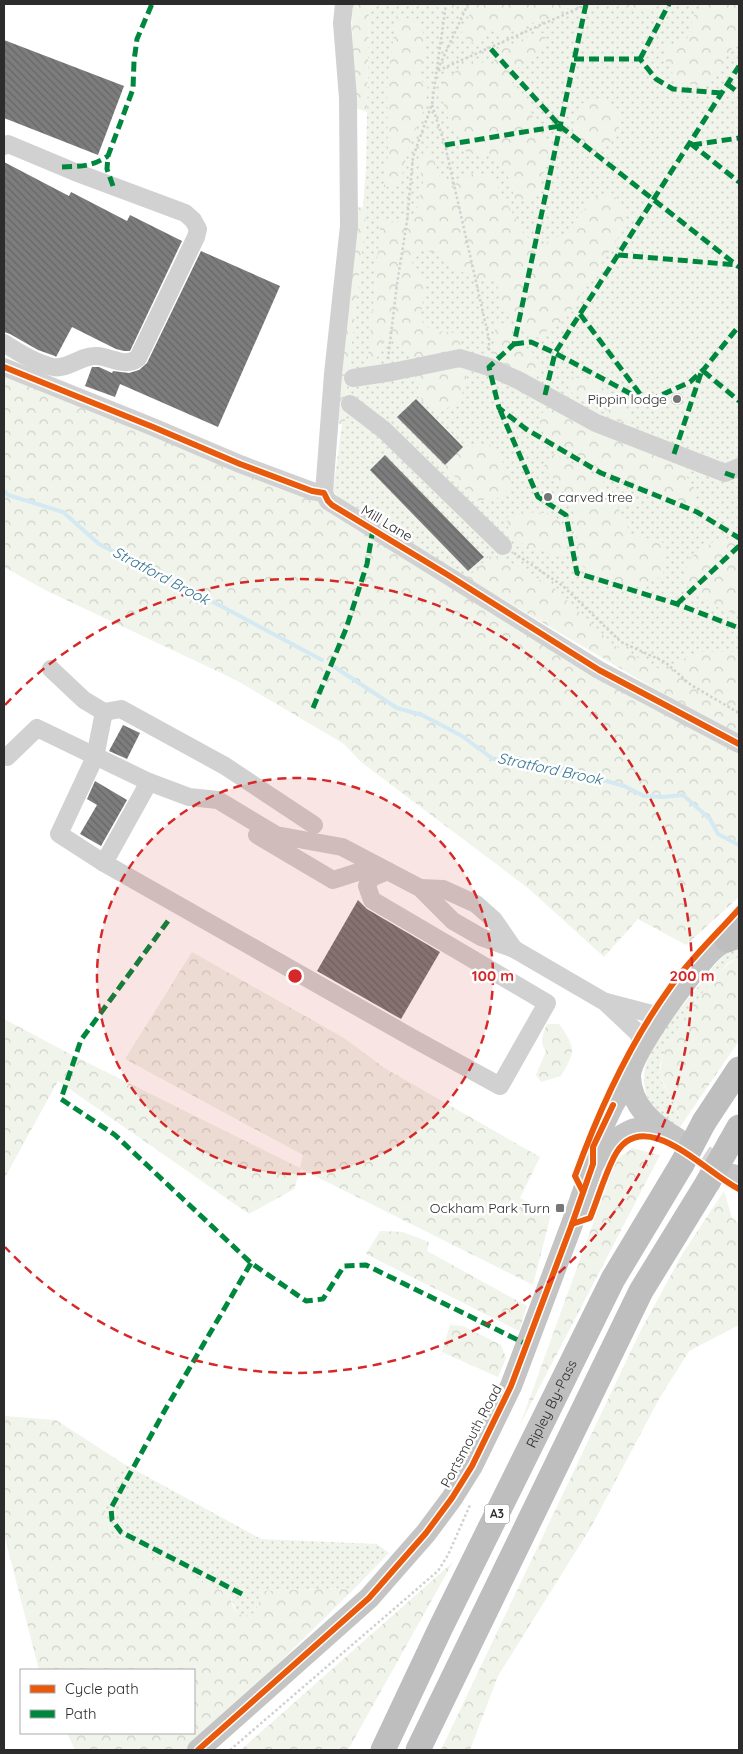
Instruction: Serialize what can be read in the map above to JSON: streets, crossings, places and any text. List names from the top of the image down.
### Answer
{
  "streets": {
    "highway": ["Ripley By-Pass", "A3"],
    "main road": ["Portsmouth Road"],
    "street": ["Mill Lane"]
  },
  "water": ["Stratford Brook"],
  "places": {
    "other": ["Pippin lodge", "carved tree"],
    "transit": ["Ockham Park Turn"]
  },
  "legend": ["Cycle path", "Path"],
  "rings": ["100 m", "200 m"]
}
